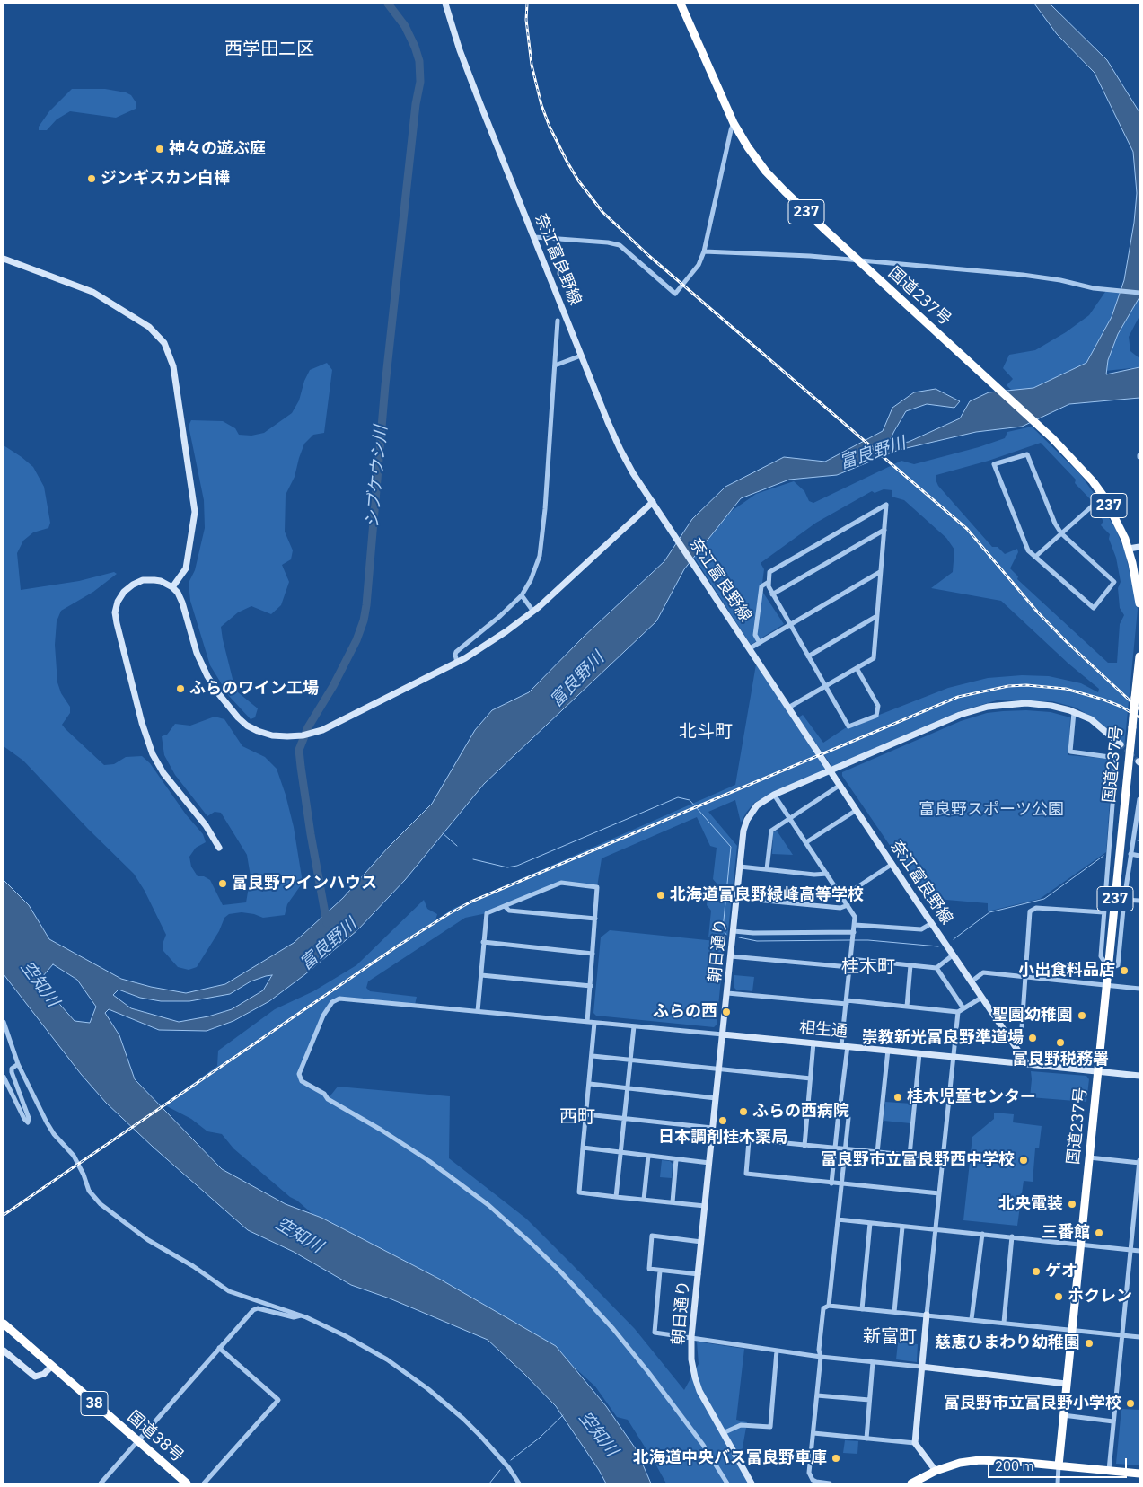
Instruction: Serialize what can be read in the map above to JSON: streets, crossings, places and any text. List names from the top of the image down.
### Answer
{
  "streets": {
    "highway": [
      "237",
      "国道237号",
      "38",
      "国道38号"
    ],
    "street": ["奈江富良野線", "朝日通り", "相生通"]
  },
  "crossings": [
    ["奈江富良野線", "朝日通り"],
    ["奈江富良野線", "相生通"],
    ["朝日通り", "相生通"]
  ],
  "districts": [
    "西学田二区",
    "北斗町",
    "桂木町",
    "西町",
    "新富町"
  ],
  "water": ["富良野川", "シブケウシ川", "空知川"],
  "parks": ["富良野スポーツ公園"],
  "places": [
    "神々の遊ぶ庭",
    "ジンギスカン白樺",
    "ふらのワイン工場",
    "富良野ワインハウス",
    "北海道富良野緑峰高等学校",
    "小出食料品店",
    "ふらの西",
    "聖園幼稚園",
    "崇教新光富良野準道場",
    "富良野税務署",
    "桂木児童センター",
    "ふらの西病院",
    "日本調剤桂木薬局",
    "富良野市立富良野西中学校",
    "北央電装",
    "三番館",
    "ゲオ",
    "ホクレン",
    "慈恵ひまわり幼稚園",
    "富良野市立富良野小学校",
    "北海道中央バス富良野車庫"
  ],
  "scale_bar": "200 m"
}
